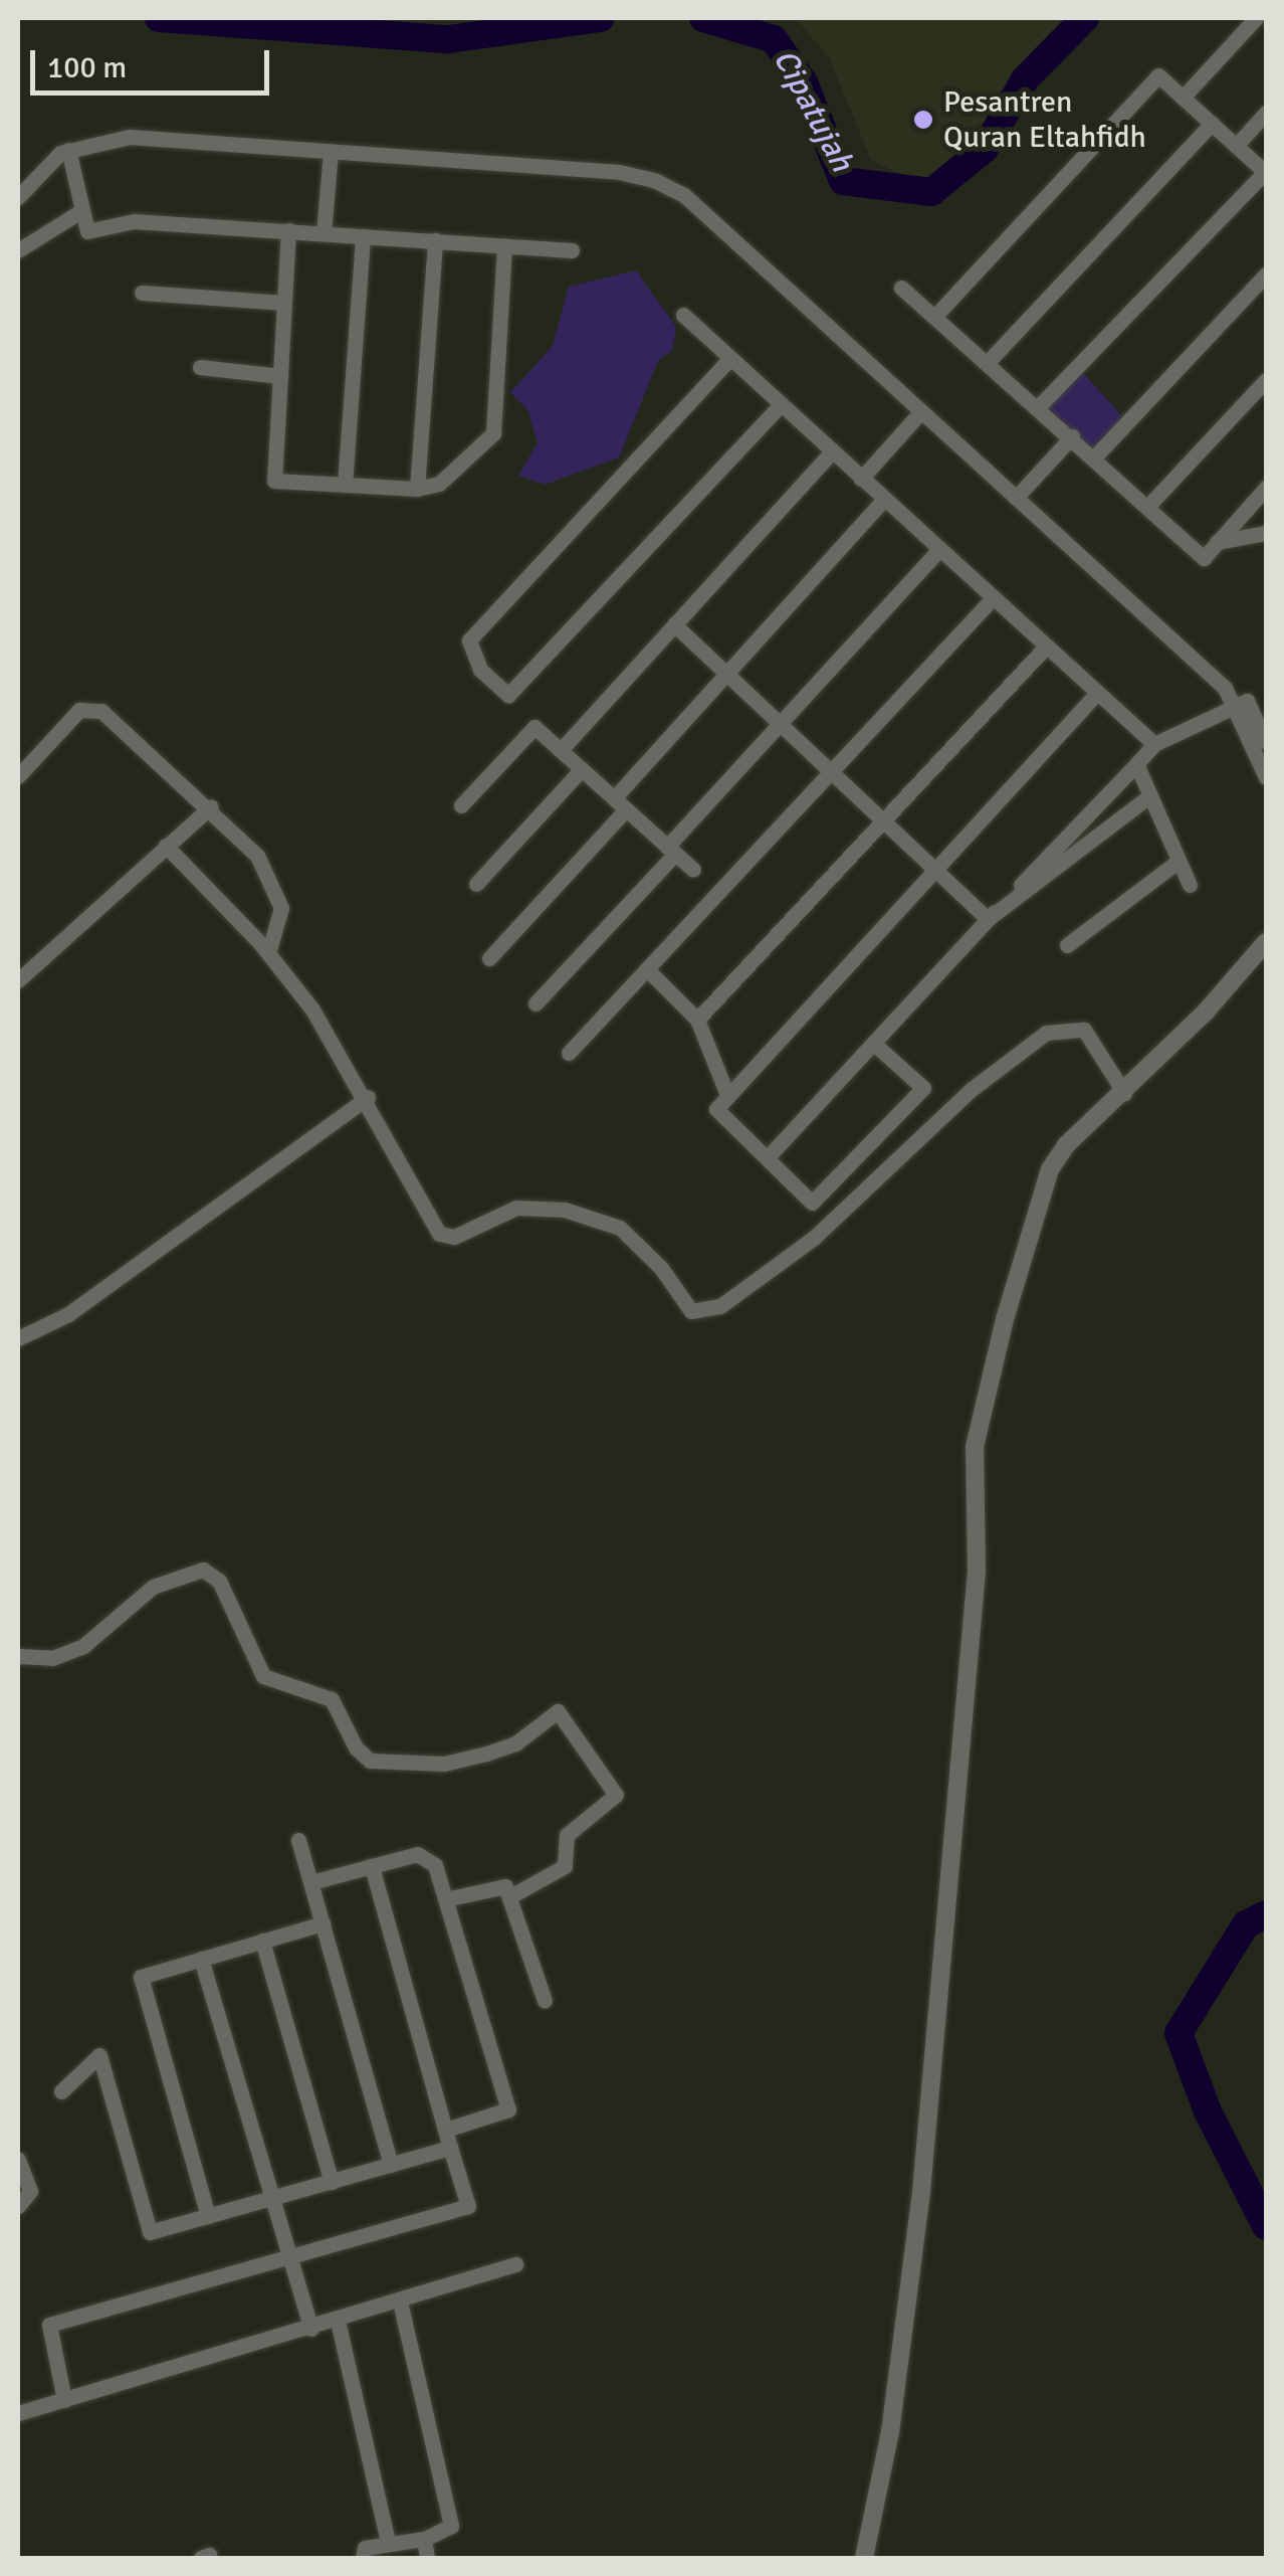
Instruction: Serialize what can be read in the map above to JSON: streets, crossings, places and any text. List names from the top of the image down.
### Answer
{
  "water": ["Cipatujah"],
  "places": ["Pesantren Quran Eltahfidh"],
  "scale_bar": "100 m"
}
